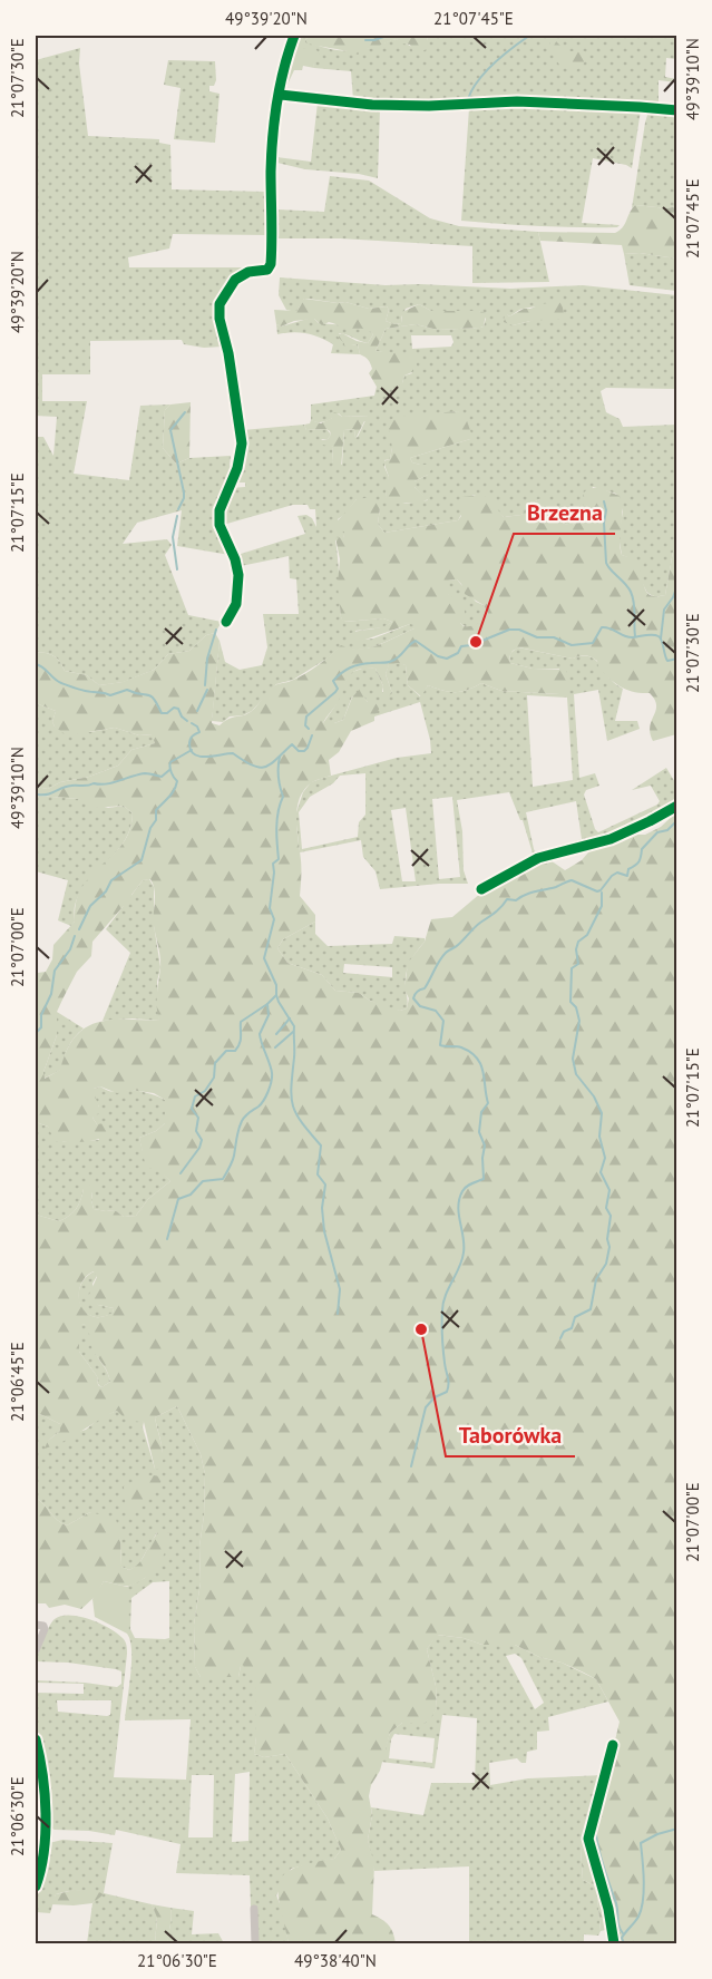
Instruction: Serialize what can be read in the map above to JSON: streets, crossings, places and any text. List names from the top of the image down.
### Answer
{
  "places": ["Brzezna", "Taborówka"],
  "coordinates": [
    "49°39'20\"N",
    "21°07'45\"E",
    "21°07'30\"E",
    "49°39'10\"N",
    "21°07'15\"E",
    "21°07'00\"E",
    "21°06'45\"E",
    "21°06'30\"E",
    "49°38'40\"N"
  ]
}
